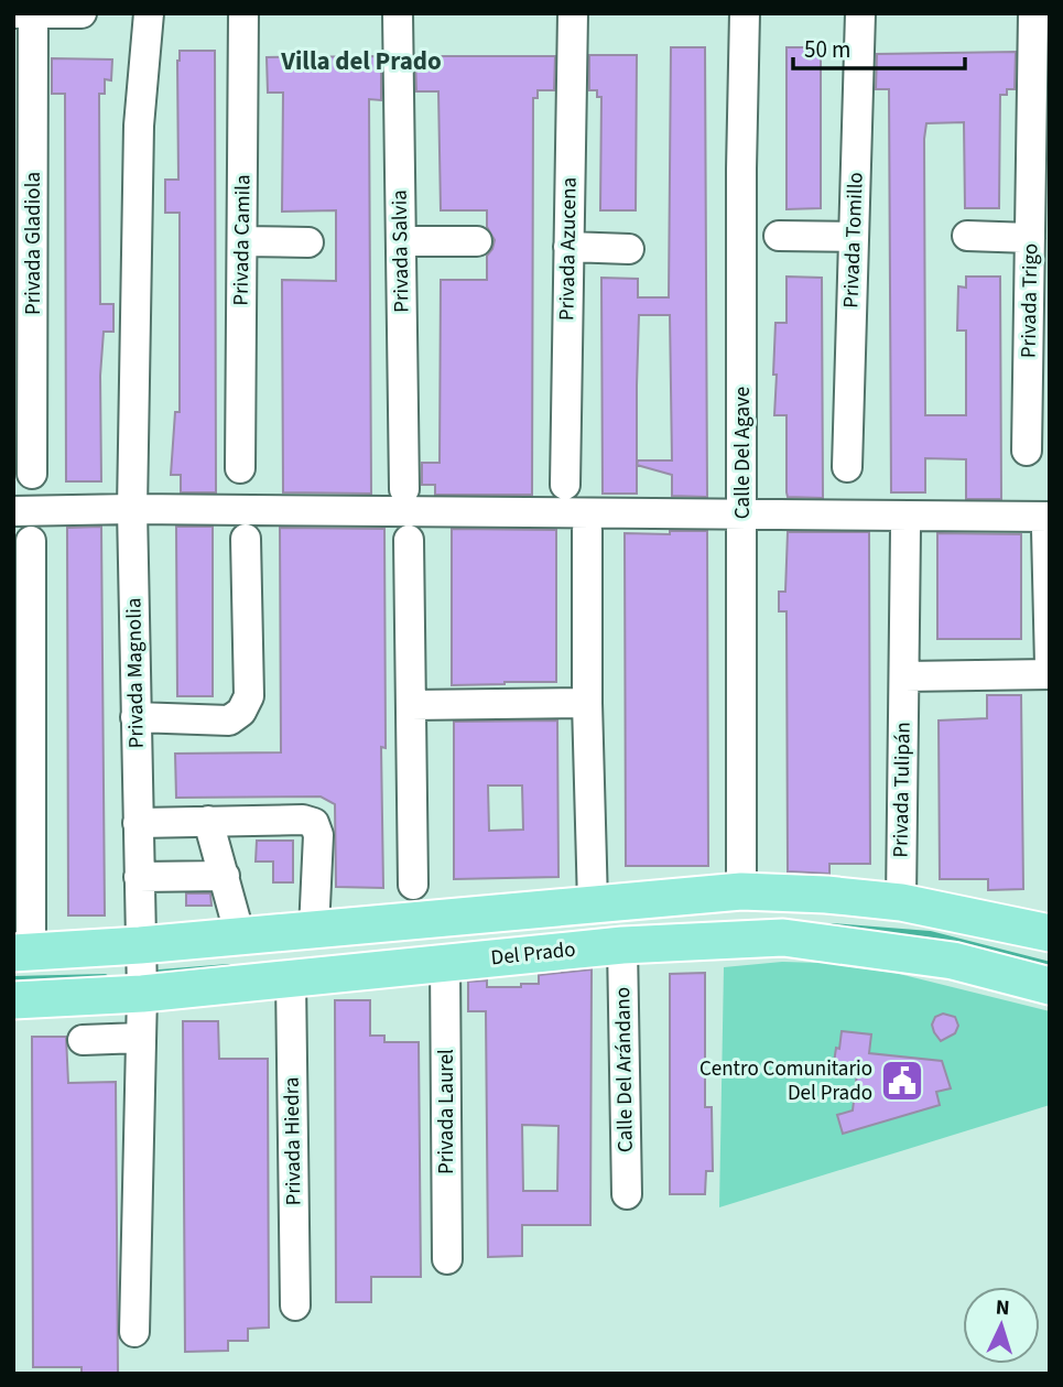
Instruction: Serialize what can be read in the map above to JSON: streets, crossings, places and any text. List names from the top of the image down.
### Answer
{
  "streets": {
    "main road": ["Del Prado"],
    "street": [
      "Privada Camila",
      "Privada Tomillo",
      "Privada Gladiola",
      "Privada Azucena",
      "Privada Salvia",
      "Privada Trigo",
      "Calle Del Agave",
      "Privada Magnolia",
      "Privada Tulipán",
      "Calle Del Arándano",
      "Privada Laurel",
      "Privada Hiedra"
    ]
  },
  "crossings": [
    ["Calle Del Agave", "Del Prado"],
    ["Privada Magnolia", "Del Prado"],
    ["Privada Tulipán", "Del Prado"],
    ["Del Prado", "Calle Del Arándano"],
    ["Del Prado", "Privada Laurel"],
    ["Del Prado", "Privada Hiedra"]
  ],
  "districts": ["Villa del Prado"],
  "places": {
    "public building": ["Centro Comunitario Del Prado"]
  },
  "scale_bar": "50 m",
  "north": "top"
}
